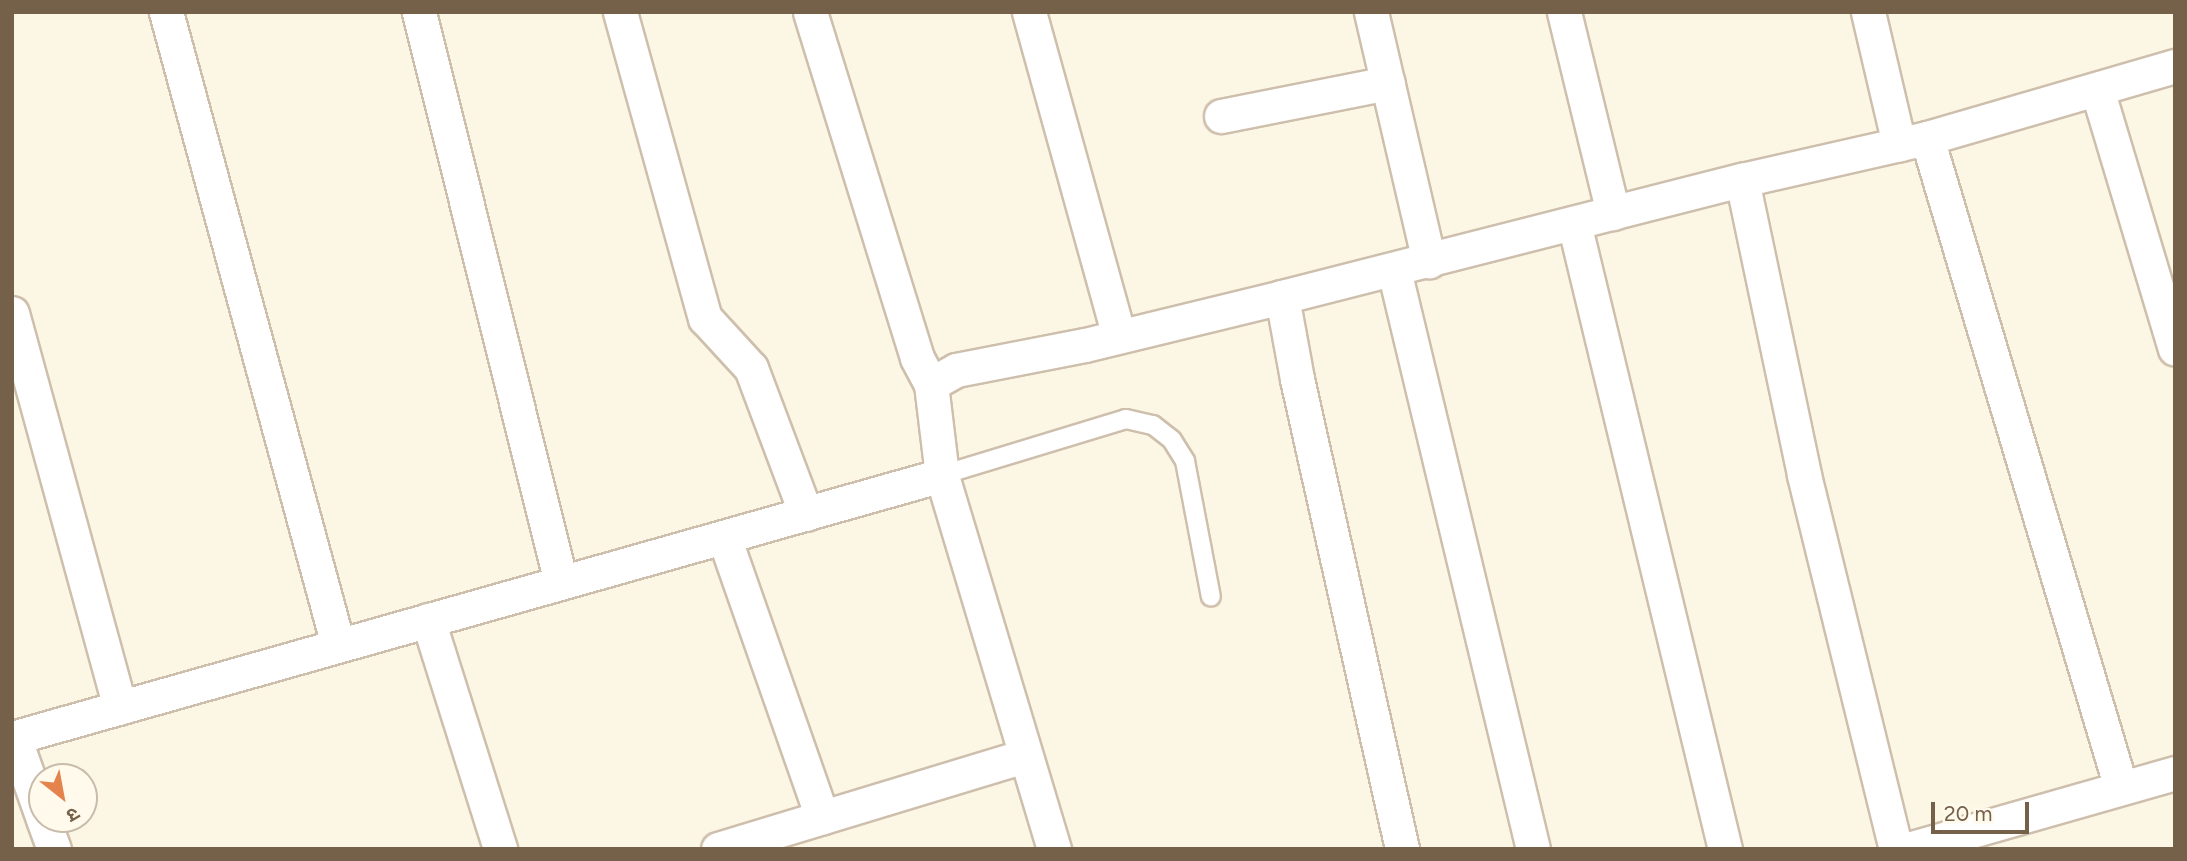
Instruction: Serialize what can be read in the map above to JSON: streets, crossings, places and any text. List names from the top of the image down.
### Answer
{
  "scale_bar": "20 m",
  "north": "bottom right"
}
